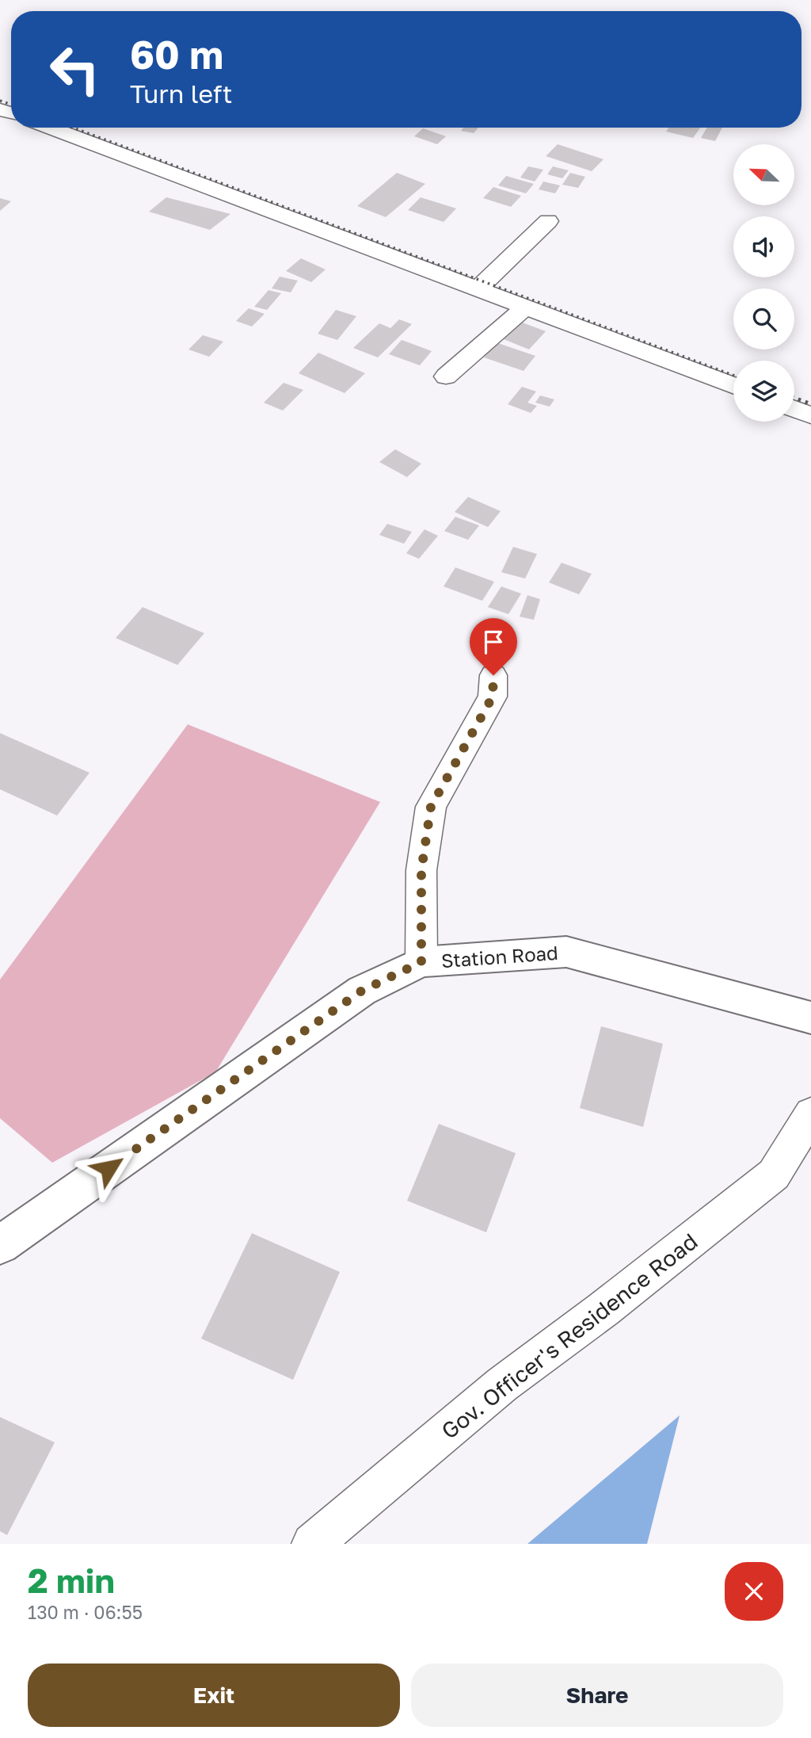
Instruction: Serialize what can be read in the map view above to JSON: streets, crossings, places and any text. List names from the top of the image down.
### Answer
{
  "streets": {
    "street": ["Station Road", "Gov. Officer's Residence Road"]
  },
  "north": "top left",
  "page": {
    "turn": ["60 m", "Turn left"],
    "heading": ["2 min", "130 m · 06:55"],
    "buttons": ["Exit", "Share"]
  }
}
